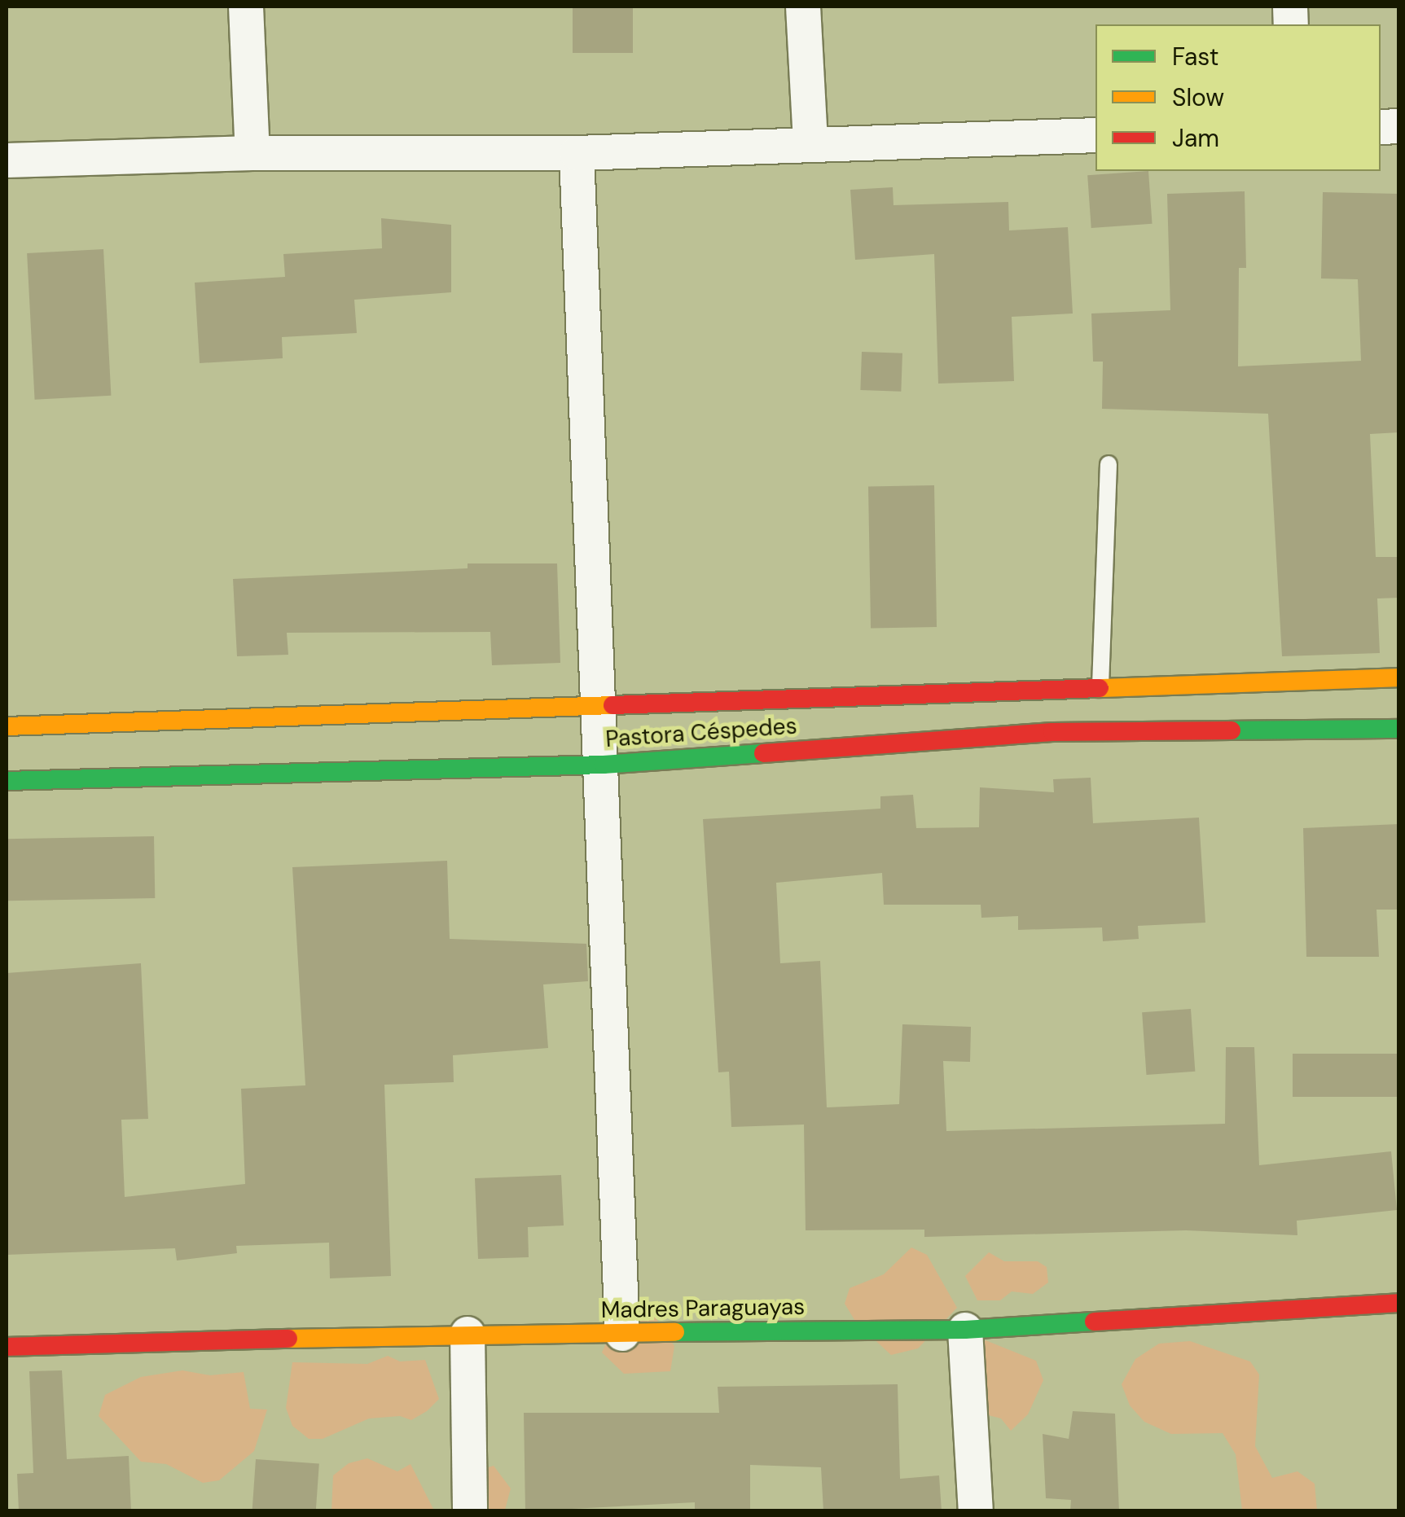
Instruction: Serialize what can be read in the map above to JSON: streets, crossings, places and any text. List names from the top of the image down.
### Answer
{
  "streets": {
    "main road": ["Pastora Céspedes", "Madres Paraguayas"]
  },
  "legend": ["Fast", "Slow", "Jam"]
}
